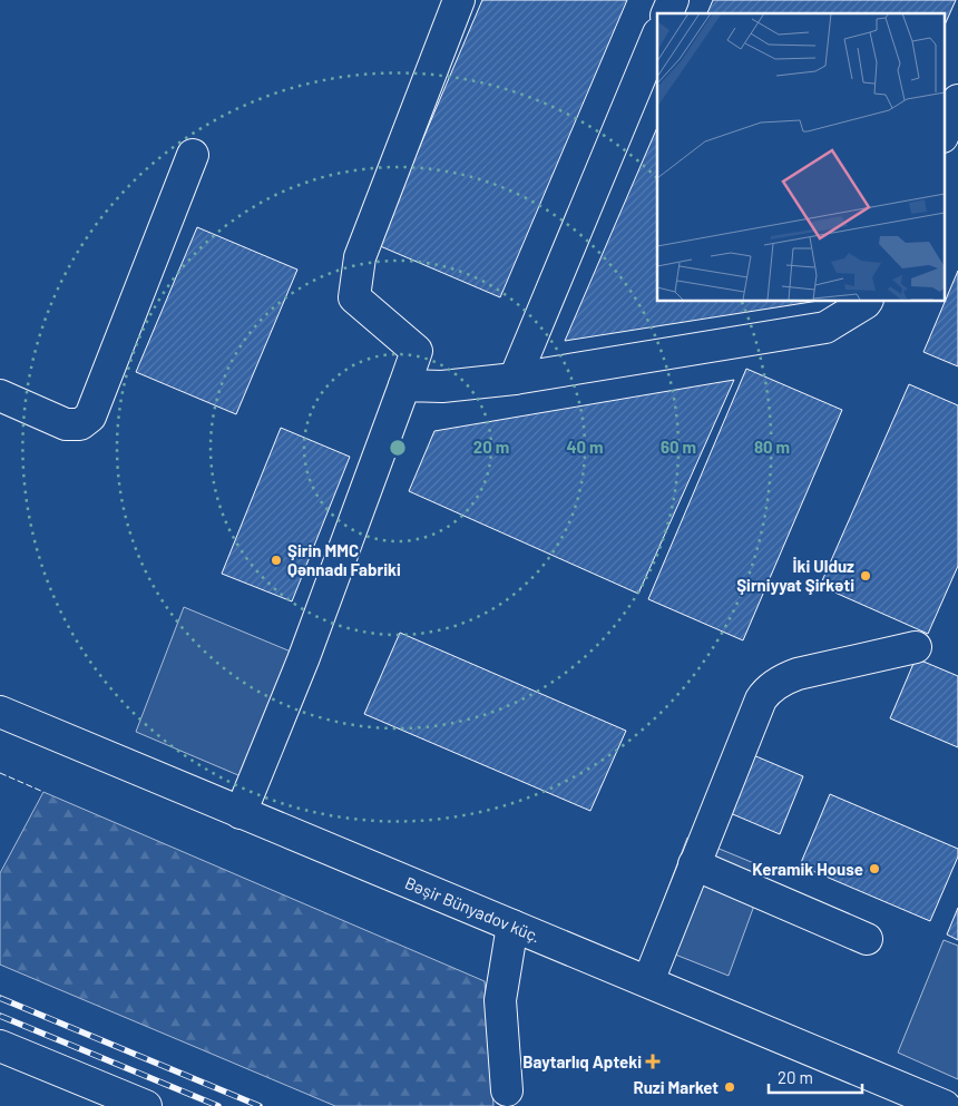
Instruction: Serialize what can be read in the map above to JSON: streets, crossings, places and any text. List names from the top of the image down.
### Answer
{
  "streets": {
    "street": ["Bəşir Bünyadov küç."]
  },
  "places": {
    "other": [
      "Şirin MMC Qənnadı Fabriki",
      "İki Ulduz Şirniyyat Şirkəti",
      "Keramik House",
      "Ruzi Market"
    ],
    "health": ["Baytarlıq Apteki"]
  },
  "scale_bar": "20 m",
  "rings": [
    "20 m",
    "40 m",
    "60 m",
    "80 m"
  ]
}
